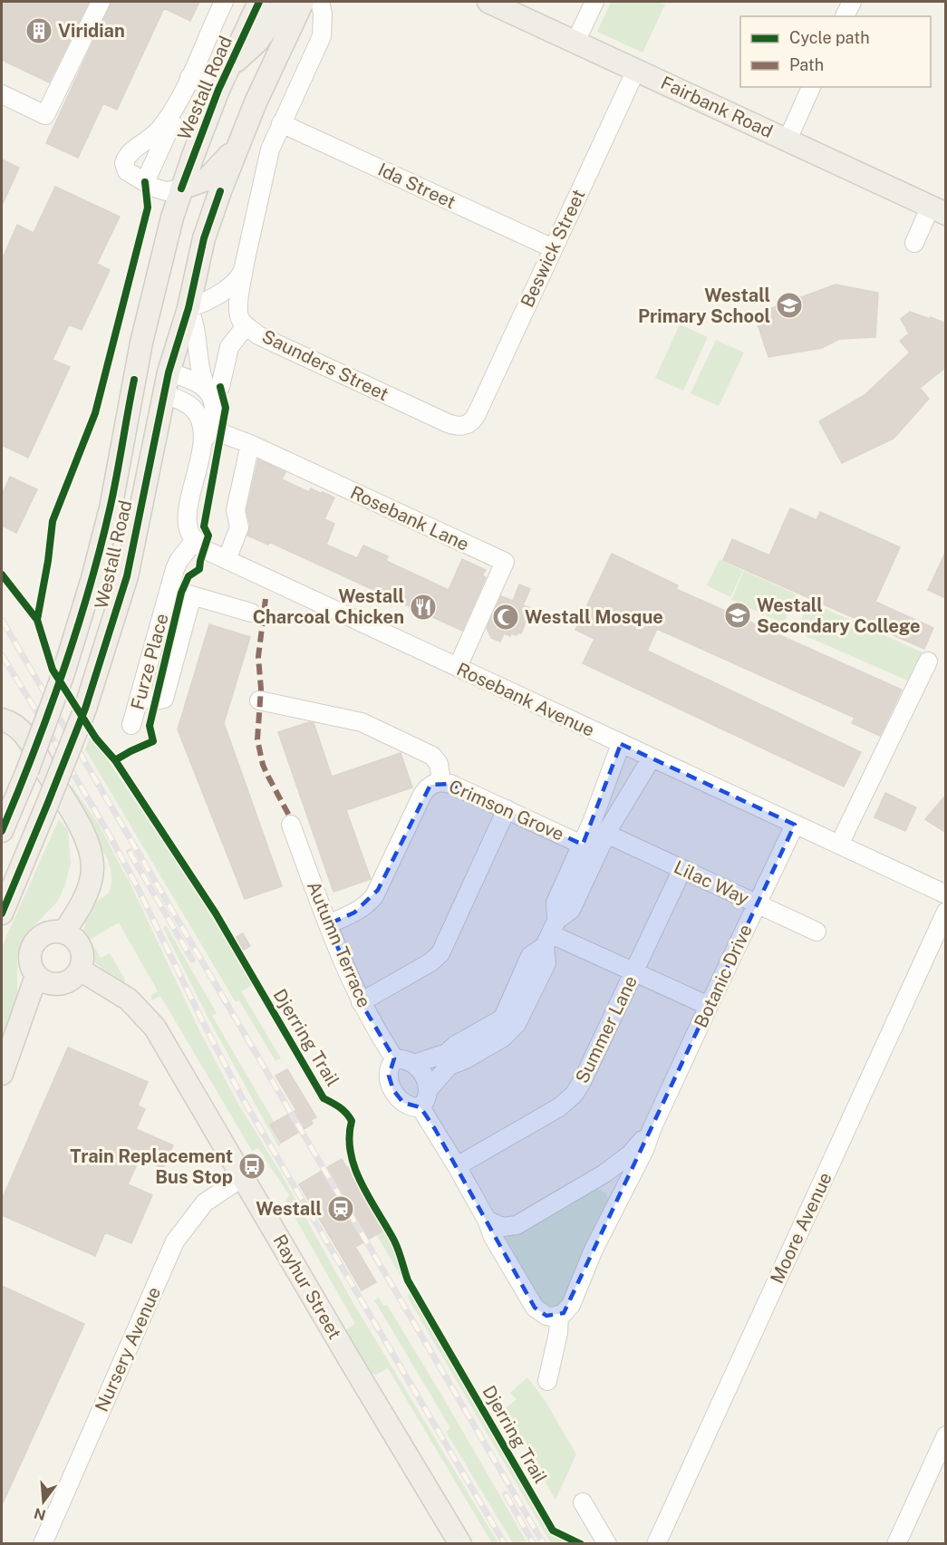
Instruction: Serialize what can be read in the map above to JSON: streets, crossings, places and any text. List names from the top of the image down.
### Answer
{
  "streets": {
    "main road": ["Westall Road", "Fairbank Road", "Rayhur Street"],
    "street": [
      "Ida Street",
      "Beswick Street",
      "Saunders Street",
      "Rosebank Lane",
      "Furze Place",
      "Rosebank Avenue",
      "Crimson Grove",
      "Lilac Way",
      "Autumn Terrace",
      "Botanic Drive",
      "Summer Lane",
      "Moore Avenue",
      "Nursery Avenue"
    ],
    "cycle path": ["Djerring Trail"]
  },
  "crossings": [
    ["Fairbank Road", "Beswick Street"],
    ["Ida Street", "Beswick Street"],
    ["Ida Street", "Saunders Street"],
    ["Beswick Street", "Saunders Street"],
    ["Rosebank Lane", "Rosebank Avenue"],
    ["Furze Place", "Rosebank Avenue"],
    ["Rosebank Avenue", "Botanic Drive"],
    ["Crimson Grove", "Autumn Terrace"],
    ["Lilac Way", "Botanic Drive"],
    ["Lilac Way", "Summer Lane"],
    ["Rayhur Street", "Nursery Avenue"]
  ],
  "places": {
    "building": ["Viridian"],
    "school or university": ["Westall Primary School", "Westall Secondary College"],
    "restaurant": ["Westall Charcoal Chicken"],
    "mosque": ["Westall Mosque"],
    "bus stop": ["Train Replacement Bus Stop"],
    "station": ["Westall"]
  },
  "legend": ["Cycle path", "Path"],
  "north": "bottom"
}
